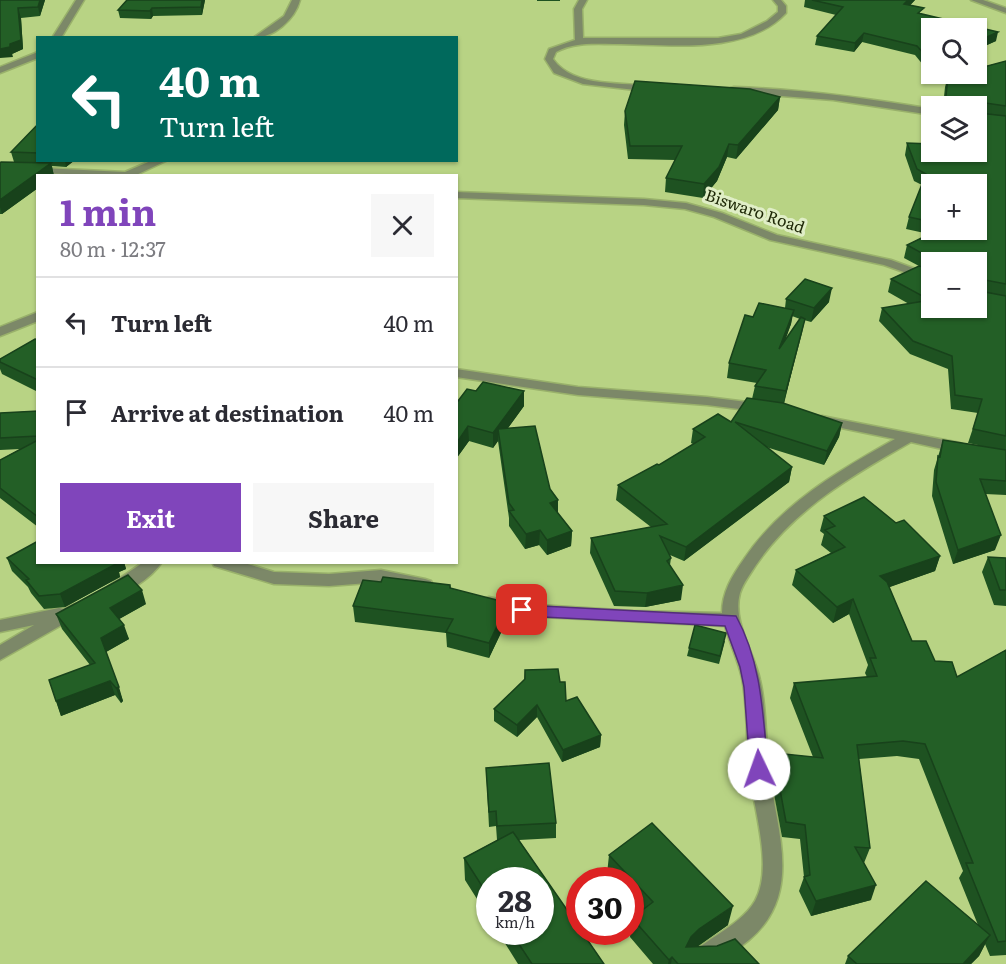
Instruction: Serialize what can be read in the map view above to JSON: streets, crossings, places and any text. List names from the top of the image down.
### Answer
{
  "streets": {
    "street": ["Biswaro Road"]
  },
  "page": {
    "map_buttons": ["+", "−"],
    "turn": ["40 m", "Turn left"],
    "heading": ["1 min", "80 m · 12:37"],
    "list": [
      {
        "name": "Turn left",
        "value": "40 m"
      },
      {
        "name": "Arrive at destination",
        "value": "40 m"
      }
    ],
    "buttons": ["Exit", "Share"],
    "speed": "28 km/h",
    "limit": "30"
  }
}
